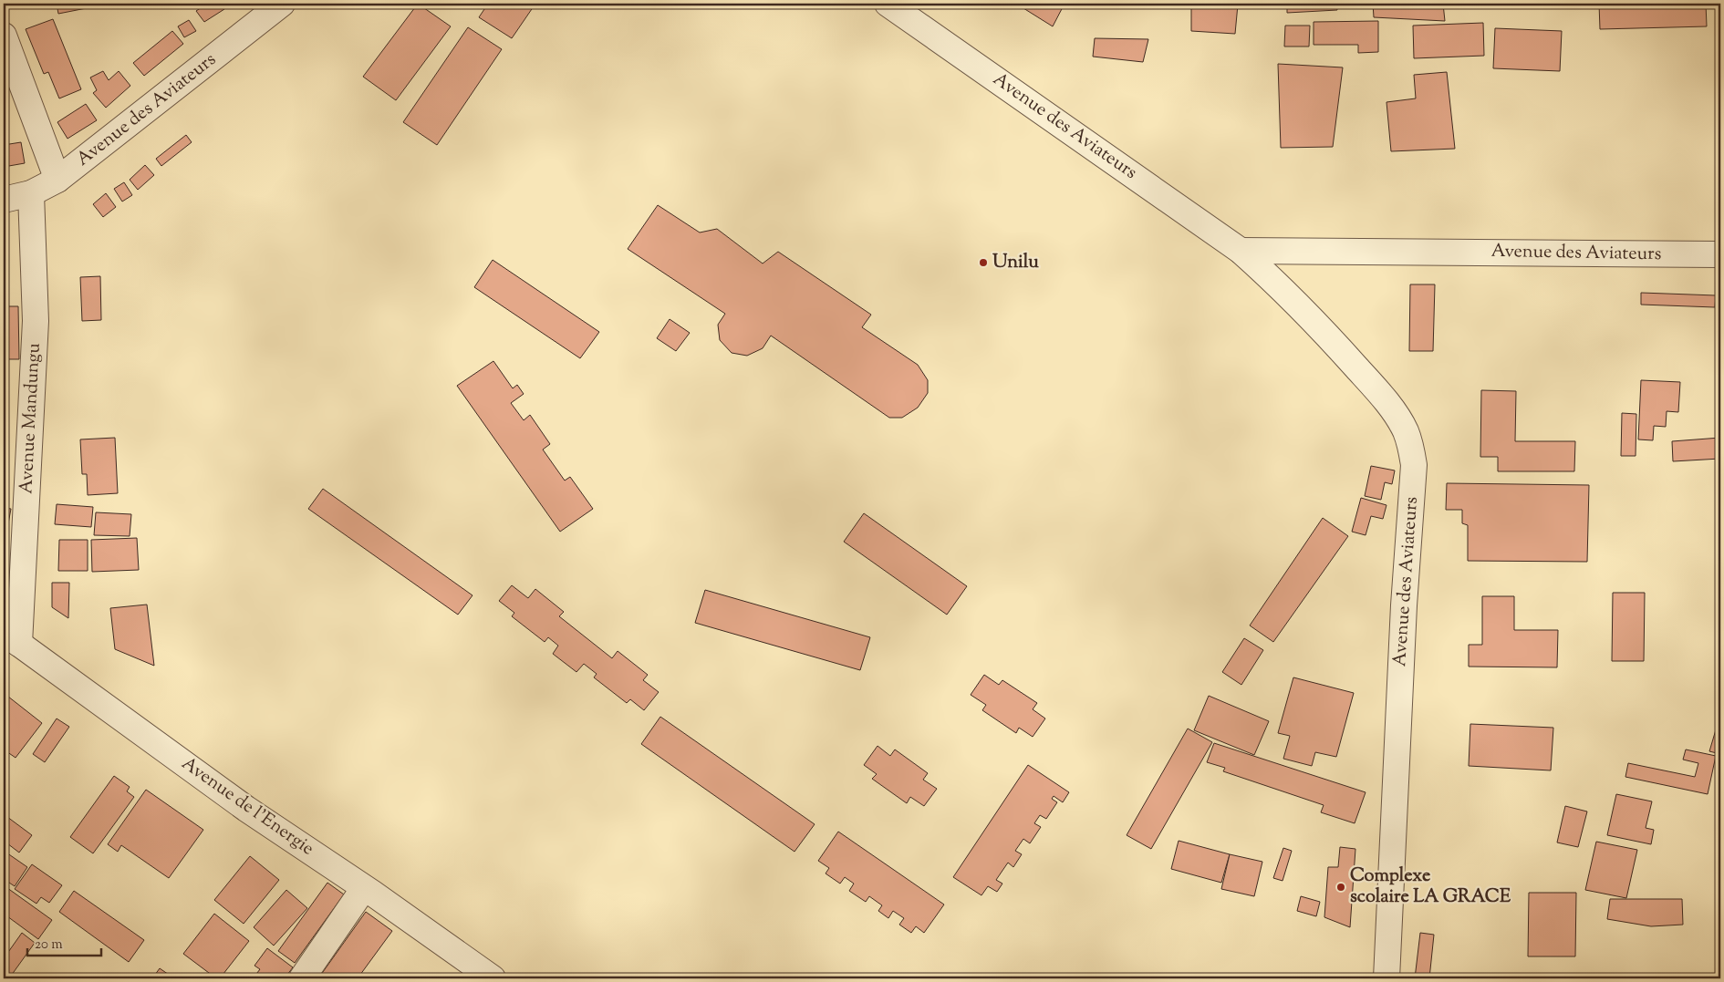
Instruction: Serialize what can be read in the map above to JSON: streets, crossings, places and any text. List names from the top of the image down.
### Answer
{
  "streets": {
    "street": ["Avenue des Aviateurs", "Avenue Mandungu", "Avenue de l'Energie"]
  },
  "crossings": [
    ["Avenue des Aviateurs", "Avenue Mandungu"],
    ["Avenue Mandungu", "Avenue de l'Energie"]
  ],
  "places": ["Unilu", "Complexe scolaire LA GRACE"],
  "scale_bar": "20 m"
}
